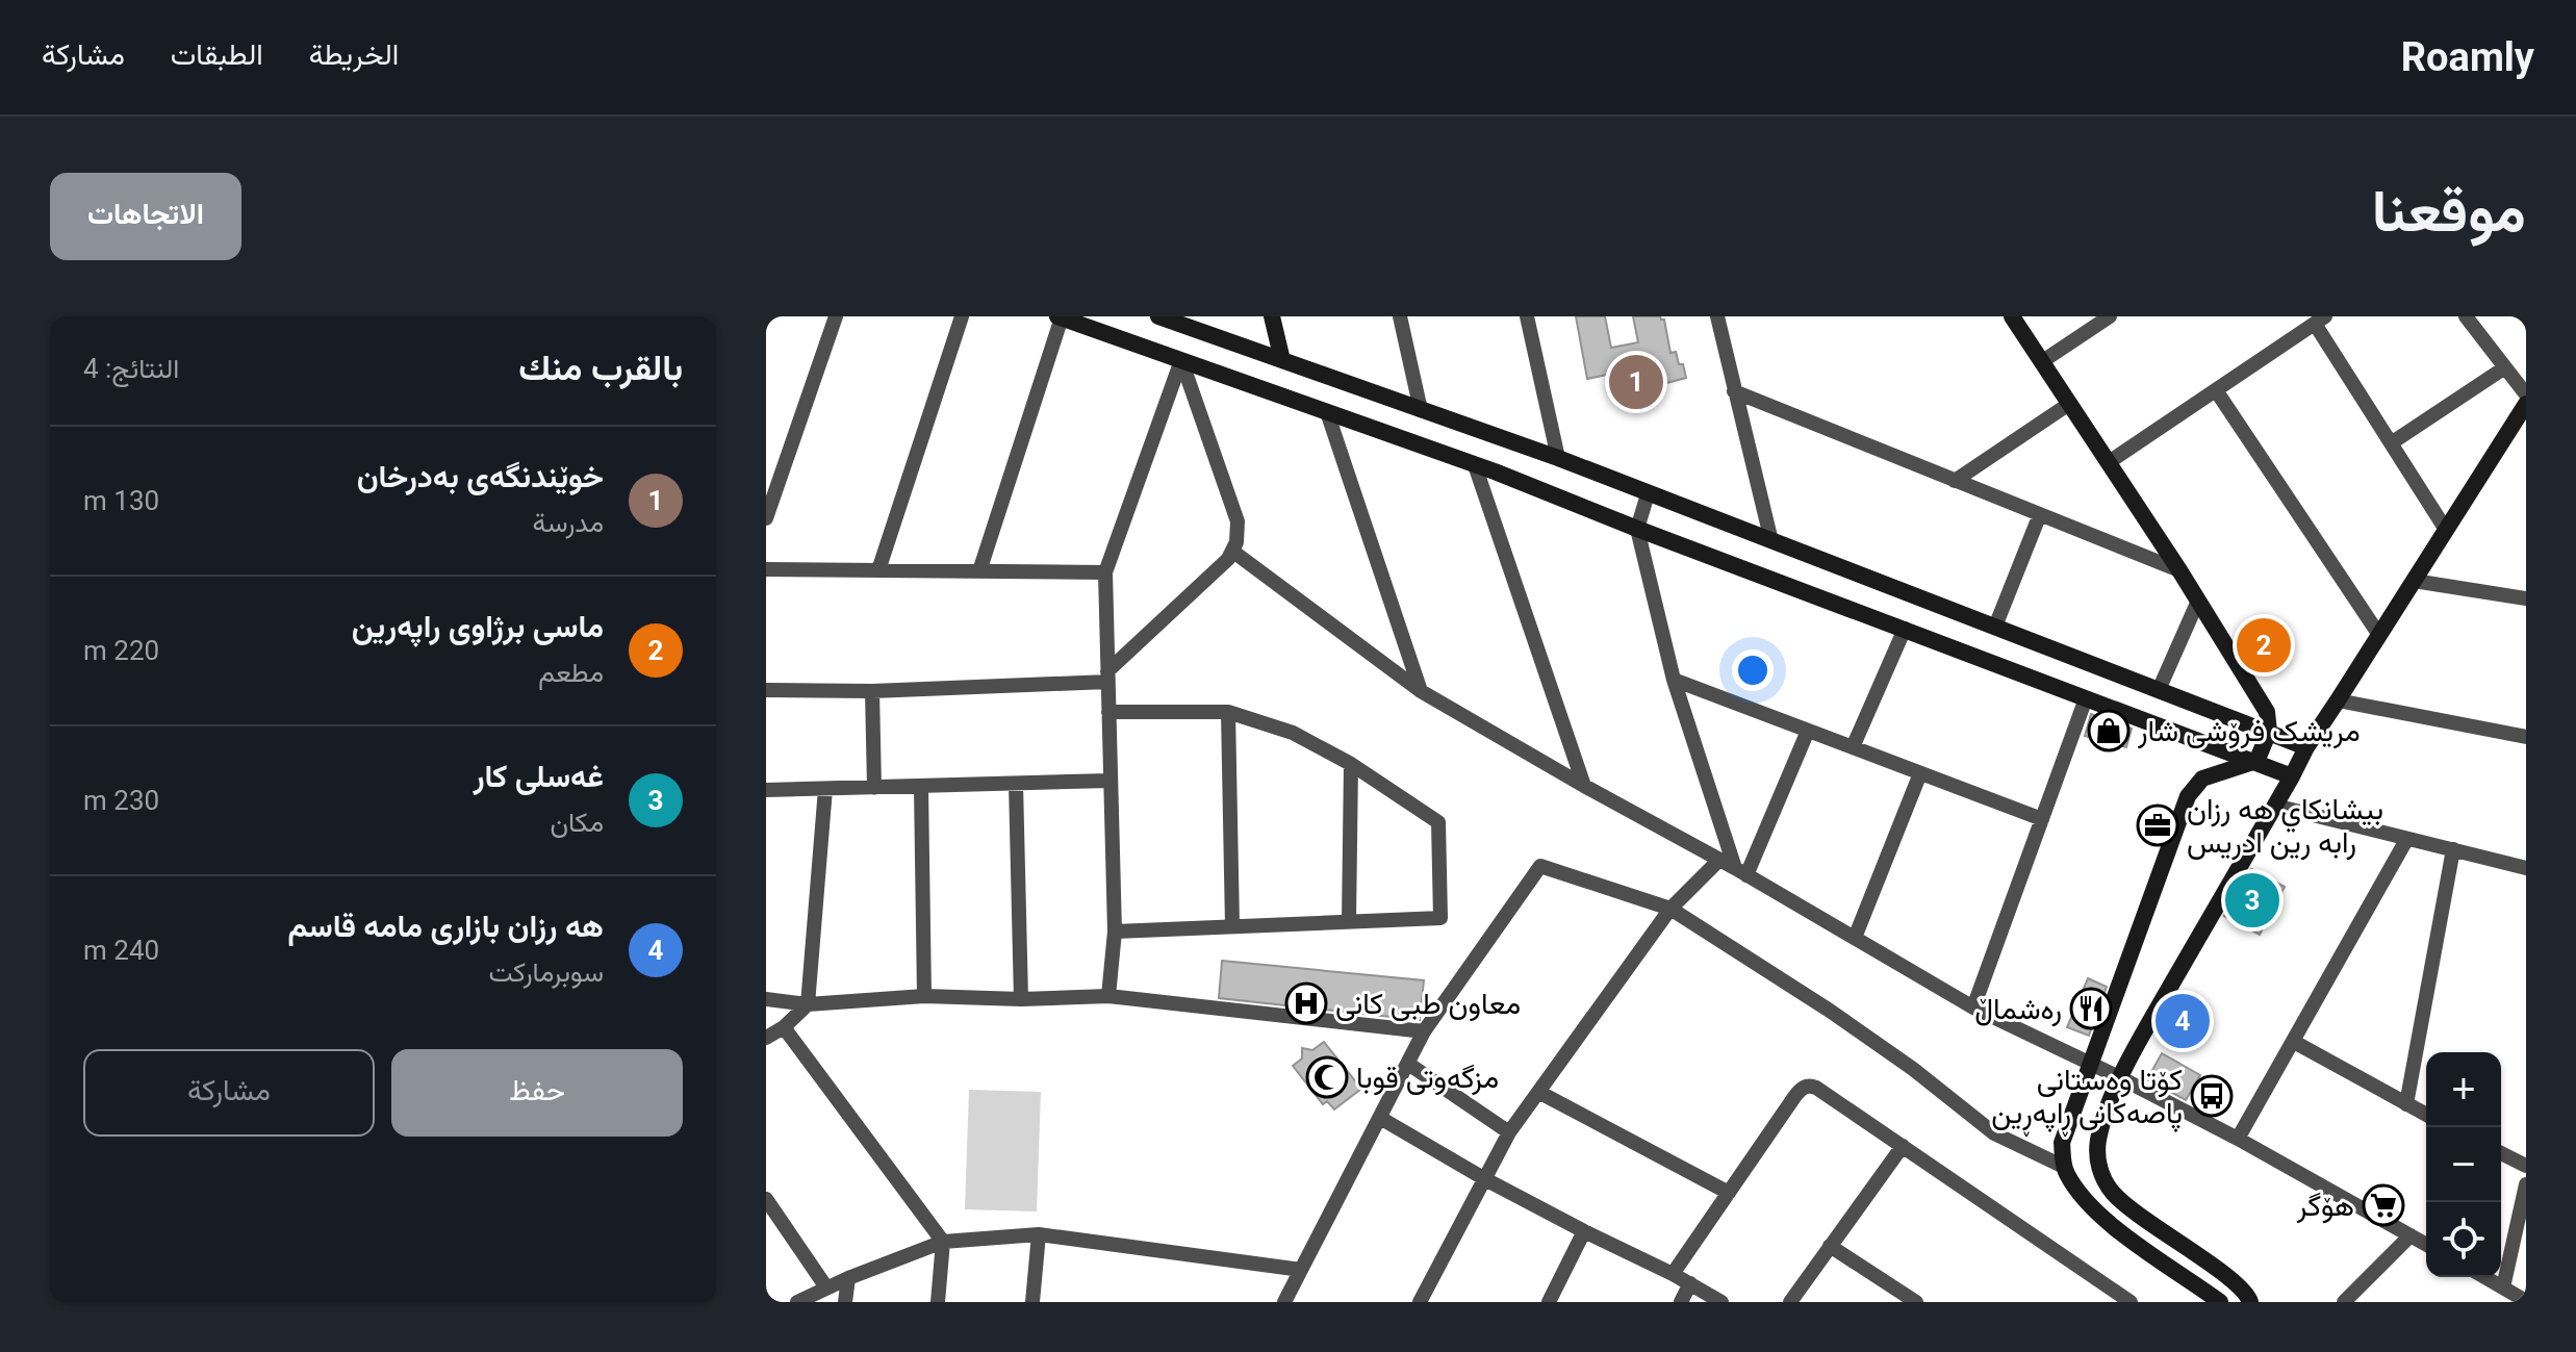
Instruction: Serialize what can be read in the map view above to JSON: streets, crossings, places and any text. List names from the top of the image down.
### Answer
{
  "places": {
    "shop": ["مریشک فرۆشی شار"],
    "office": ["بيشانكاي هه رزان رابه رين ادريس"],
    "hospital": ["معاون طبی کانی"],
    "restaurant": ["رەشماڵ"],
    "mosque": ["مزگەوتی قوبا"],
    "bus stop": ["كۆتا وەستانی پاصەکانی ڕاپەڕین"],
    "supermarket": ["هۆگر"]
  },
  "page": {
    "header": "Roamly",
    "nav": ["الخريطة", "الطبقات", "مشاركة"],
    "title": "موقعنا",
    "buttons": [
      "الاتجاهات",
      ["حفظ", "مشاركة"]
    ],
    "heading": ["بالقرب منك", "النتائج: 4"],
    "pins": [
      "1",
      "2",
      "3",
      "4"
    ],
    "list": [
      {
        "mark": "1",
        "name": "خوێندنگەی بەدرخان",
        "note": "مدرسة",
        "value": "130 m"
      },
      {
        "mark": "2",
        "name": "ماسی برژاوی راپەرین",
        "note": "مطعم",
        "value": "220 m"
      },
      {
        "mark": "3",
        "name": "غەسلی کار",
        "note": "مكان",
        "value": "230 m"
      },
      {
        "mark": "4",
        "name": "هه رزان بازارى مامه قاسم",
        "note": "سوبرماركت",
        "value": "240 m"
      }
    ],
    "map_buttons": ["+", "−"]
  }
}
